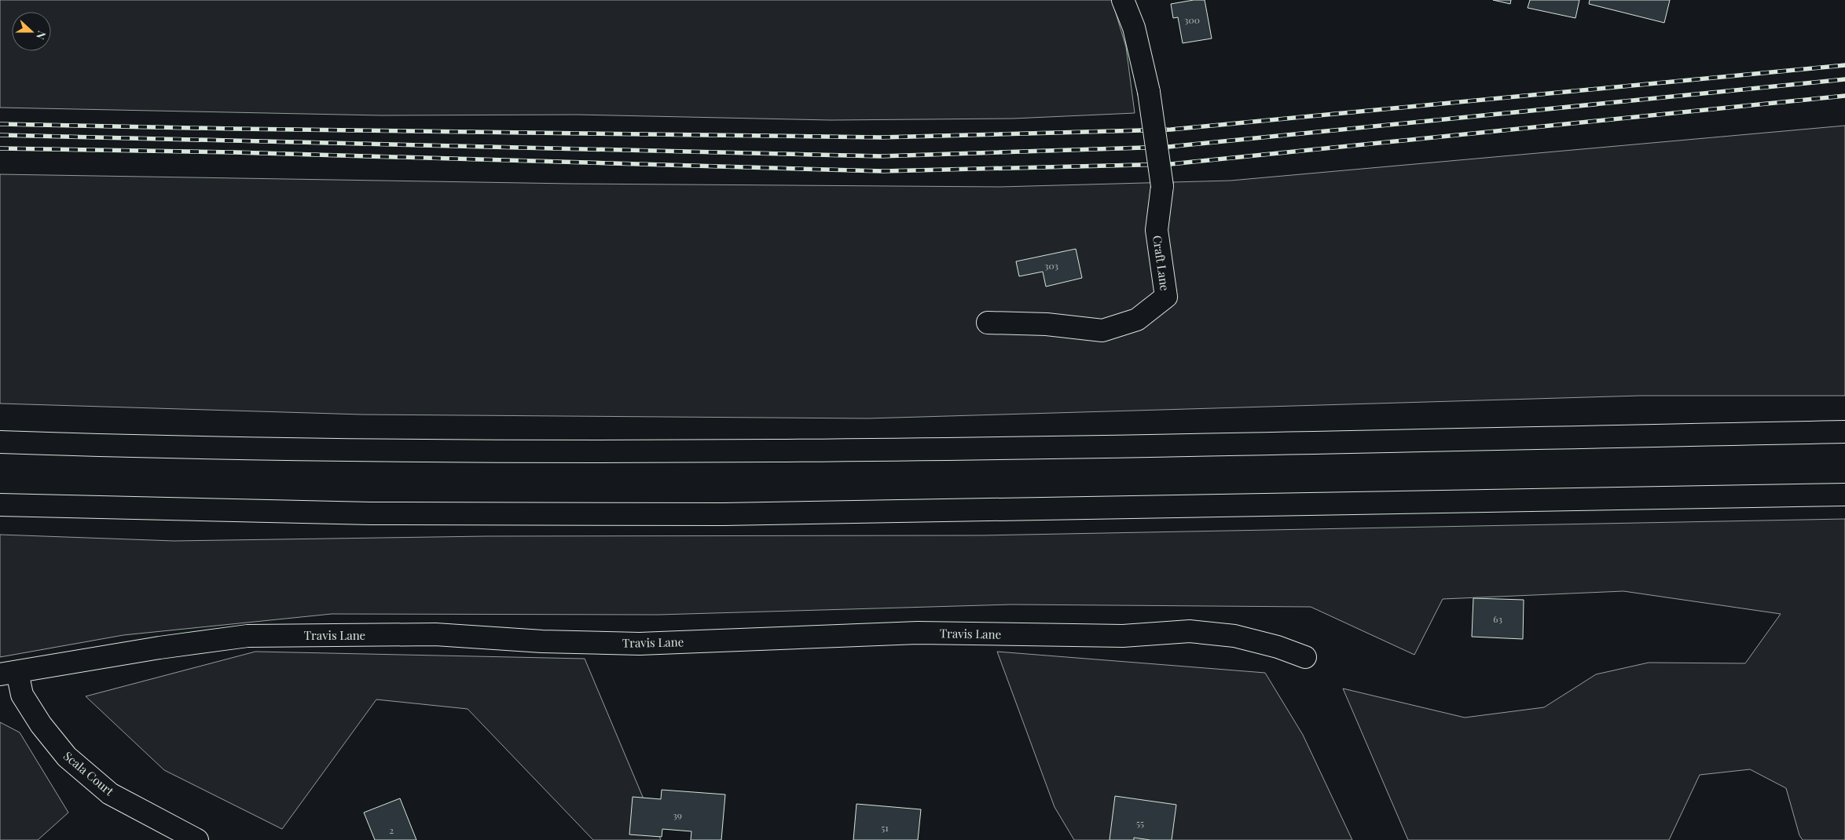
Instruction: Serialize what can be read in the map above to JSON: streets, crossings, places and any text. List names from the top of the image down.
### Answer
{
  "streets": {
    "main road": ["Craft Lane", "Travis Lane", "Scala Court"]
  },
  "crossings": [
    ["Travis Lane", "Scala Court"]
  ],
  "house_numbers": [
    "300",
    "303",
    "63",
    "39",
    "55",
    "51",
    "2"
  ],
  "north": "right"
}
